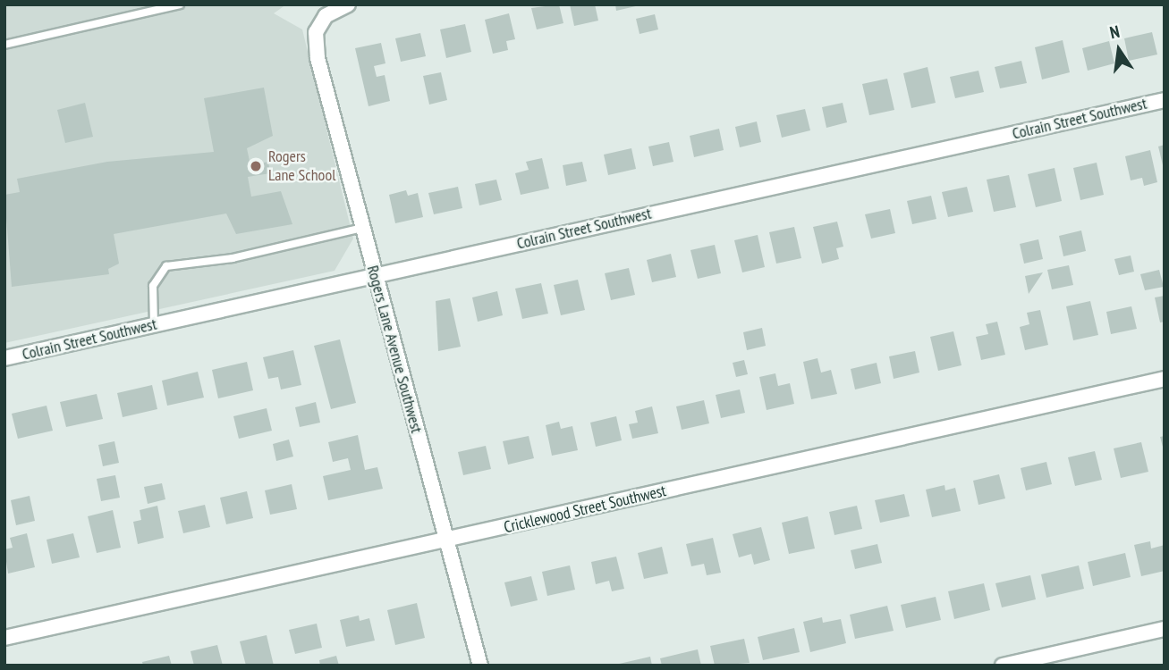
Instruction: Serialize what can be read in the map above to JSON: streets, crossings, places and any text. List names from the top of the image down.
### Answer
{
  "streets": {
    "street": ["Colrain Street Southwest", "Rogers Lane Avenue Southwest", "Cricklewood Street Southwest"]
  },
  "crossings": [
    ["Colrain Street Southwest", "Rogers Lane Avenue Southwest"],
    ["Rogers Lane Avenue Southwest", "Cricklewood Street Southwest"]
  ],
  "places": ["Rogers Lane School"],
  "north": "top"
}
